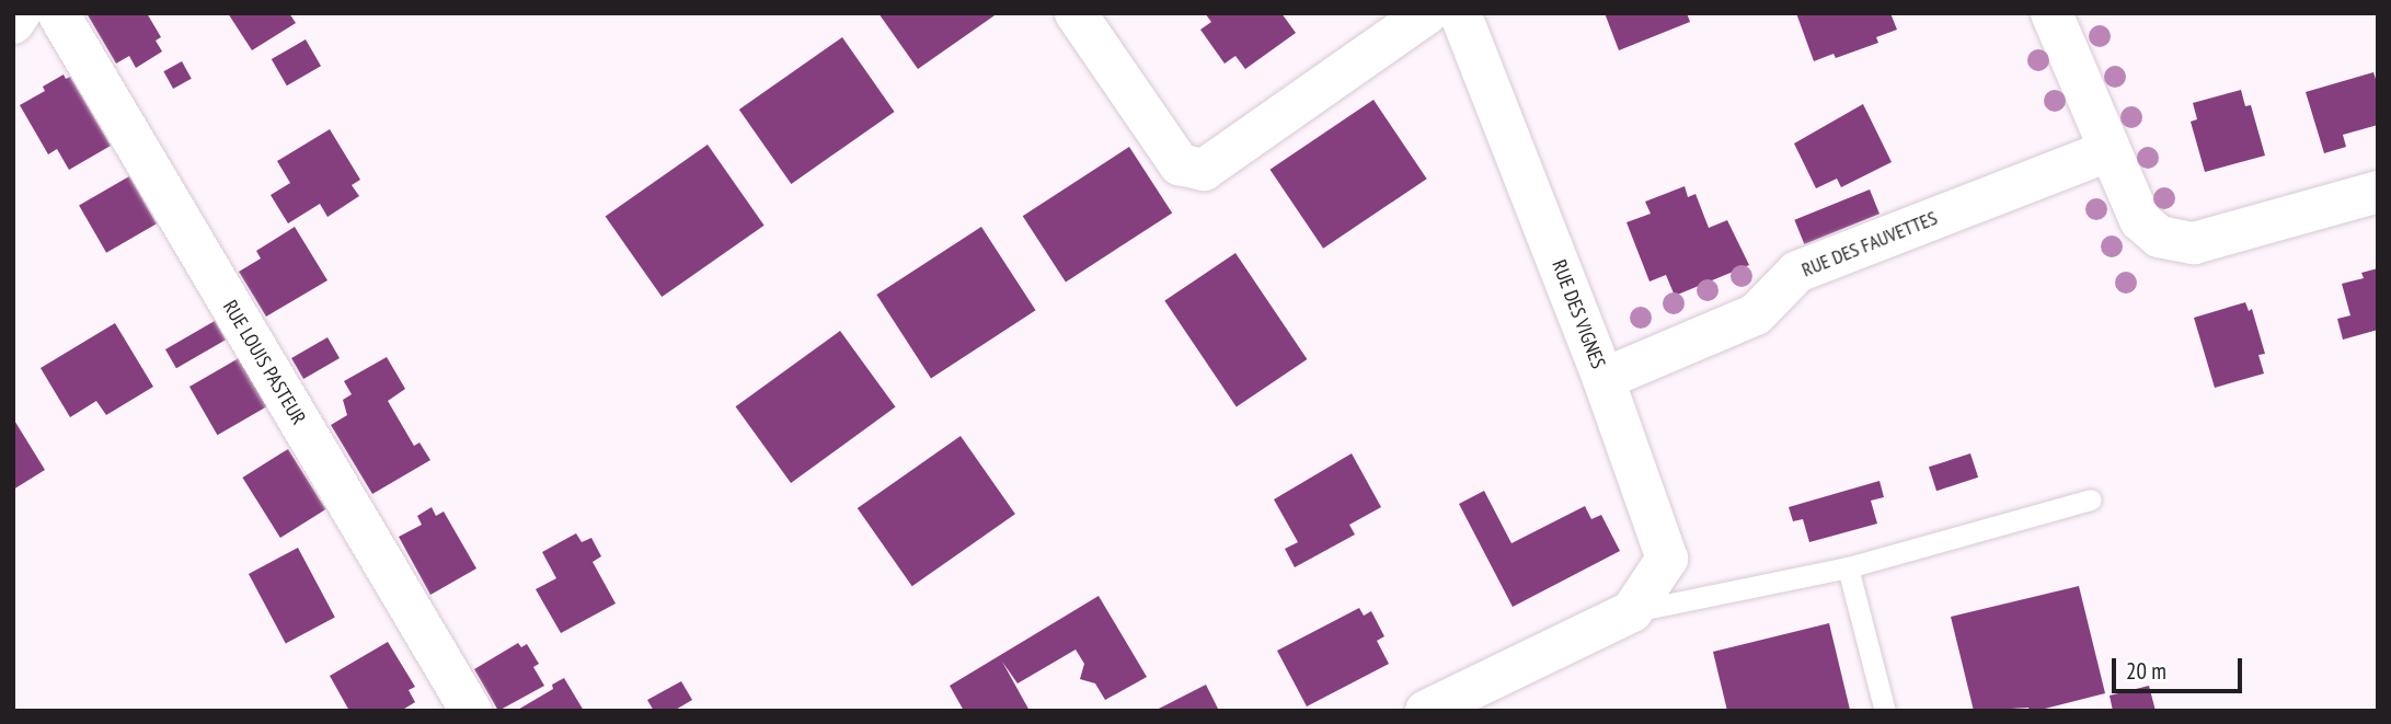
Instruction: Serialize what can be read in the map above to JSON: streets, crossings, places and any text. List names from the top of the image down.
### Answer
{
  "streets": {
    "street": ["RUE DES FAUVETTES", "RUE DES VIGNES", "RUE LOUIS PASTEUR"]
  },
  "crossings": [
    ["RUE DES FAUVETTES", "RUE DES VIGNES"]
  ],
  "scale_bar": "20 m"
}
